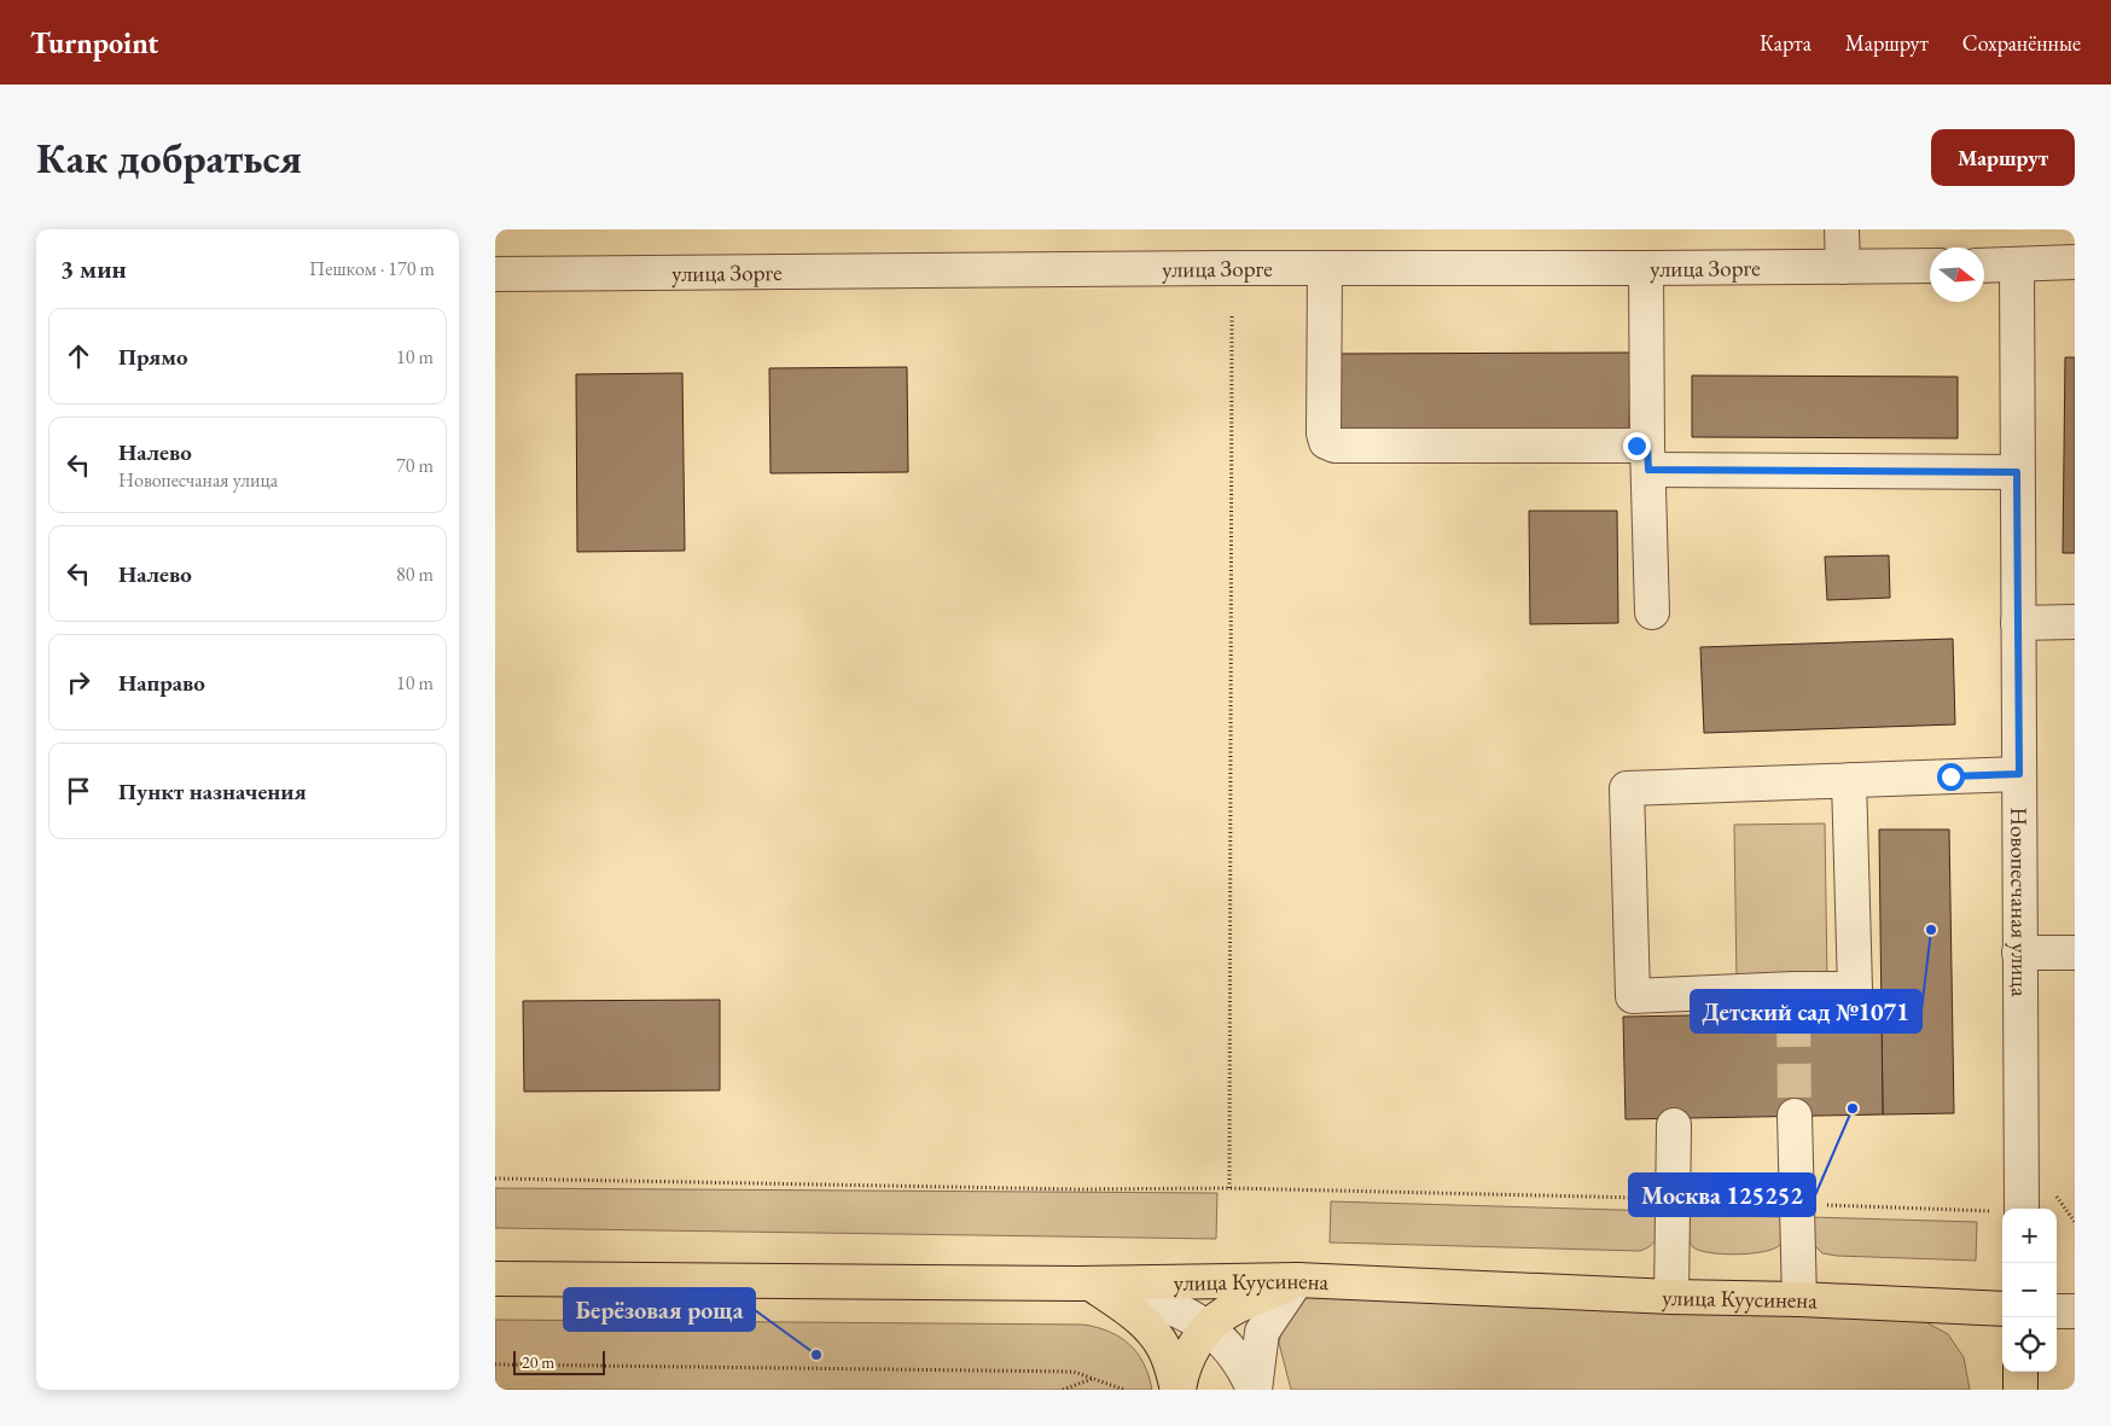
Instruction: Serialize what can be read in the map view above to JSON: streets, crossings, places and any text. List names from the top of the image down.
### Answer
{
  "streets": {
    "main road": ["улица Куусинена"],
    "street": ["улица Зорге", "Новопесчаная улица"]
  },
  "places": ["Детский сад №1071", "Москва 125252", "Берёзовая роща"],
  "scale_bar": "20 m",
  "north": "right",
  "page": {
    "header": "Turnpoint",
    "nav": ["Карта", "Маршрут", "Сохранённые"],
    "buttons": "Маршрут",
    "title": "Как добраться",
    "heading": ["3 мин", "Пешком · 170 m"],
    "list": [
      ["Прямо", "10 m"],
      ["Налево", "Новопесчаная улица", "70 m"],
      ["Налево", "80 m"],
      ["Направо", "10 m"],
      "Пункт назначения"
    ],
    "map_buttons": ["+", "−"],
    "scale": "20 m"
  }
}
